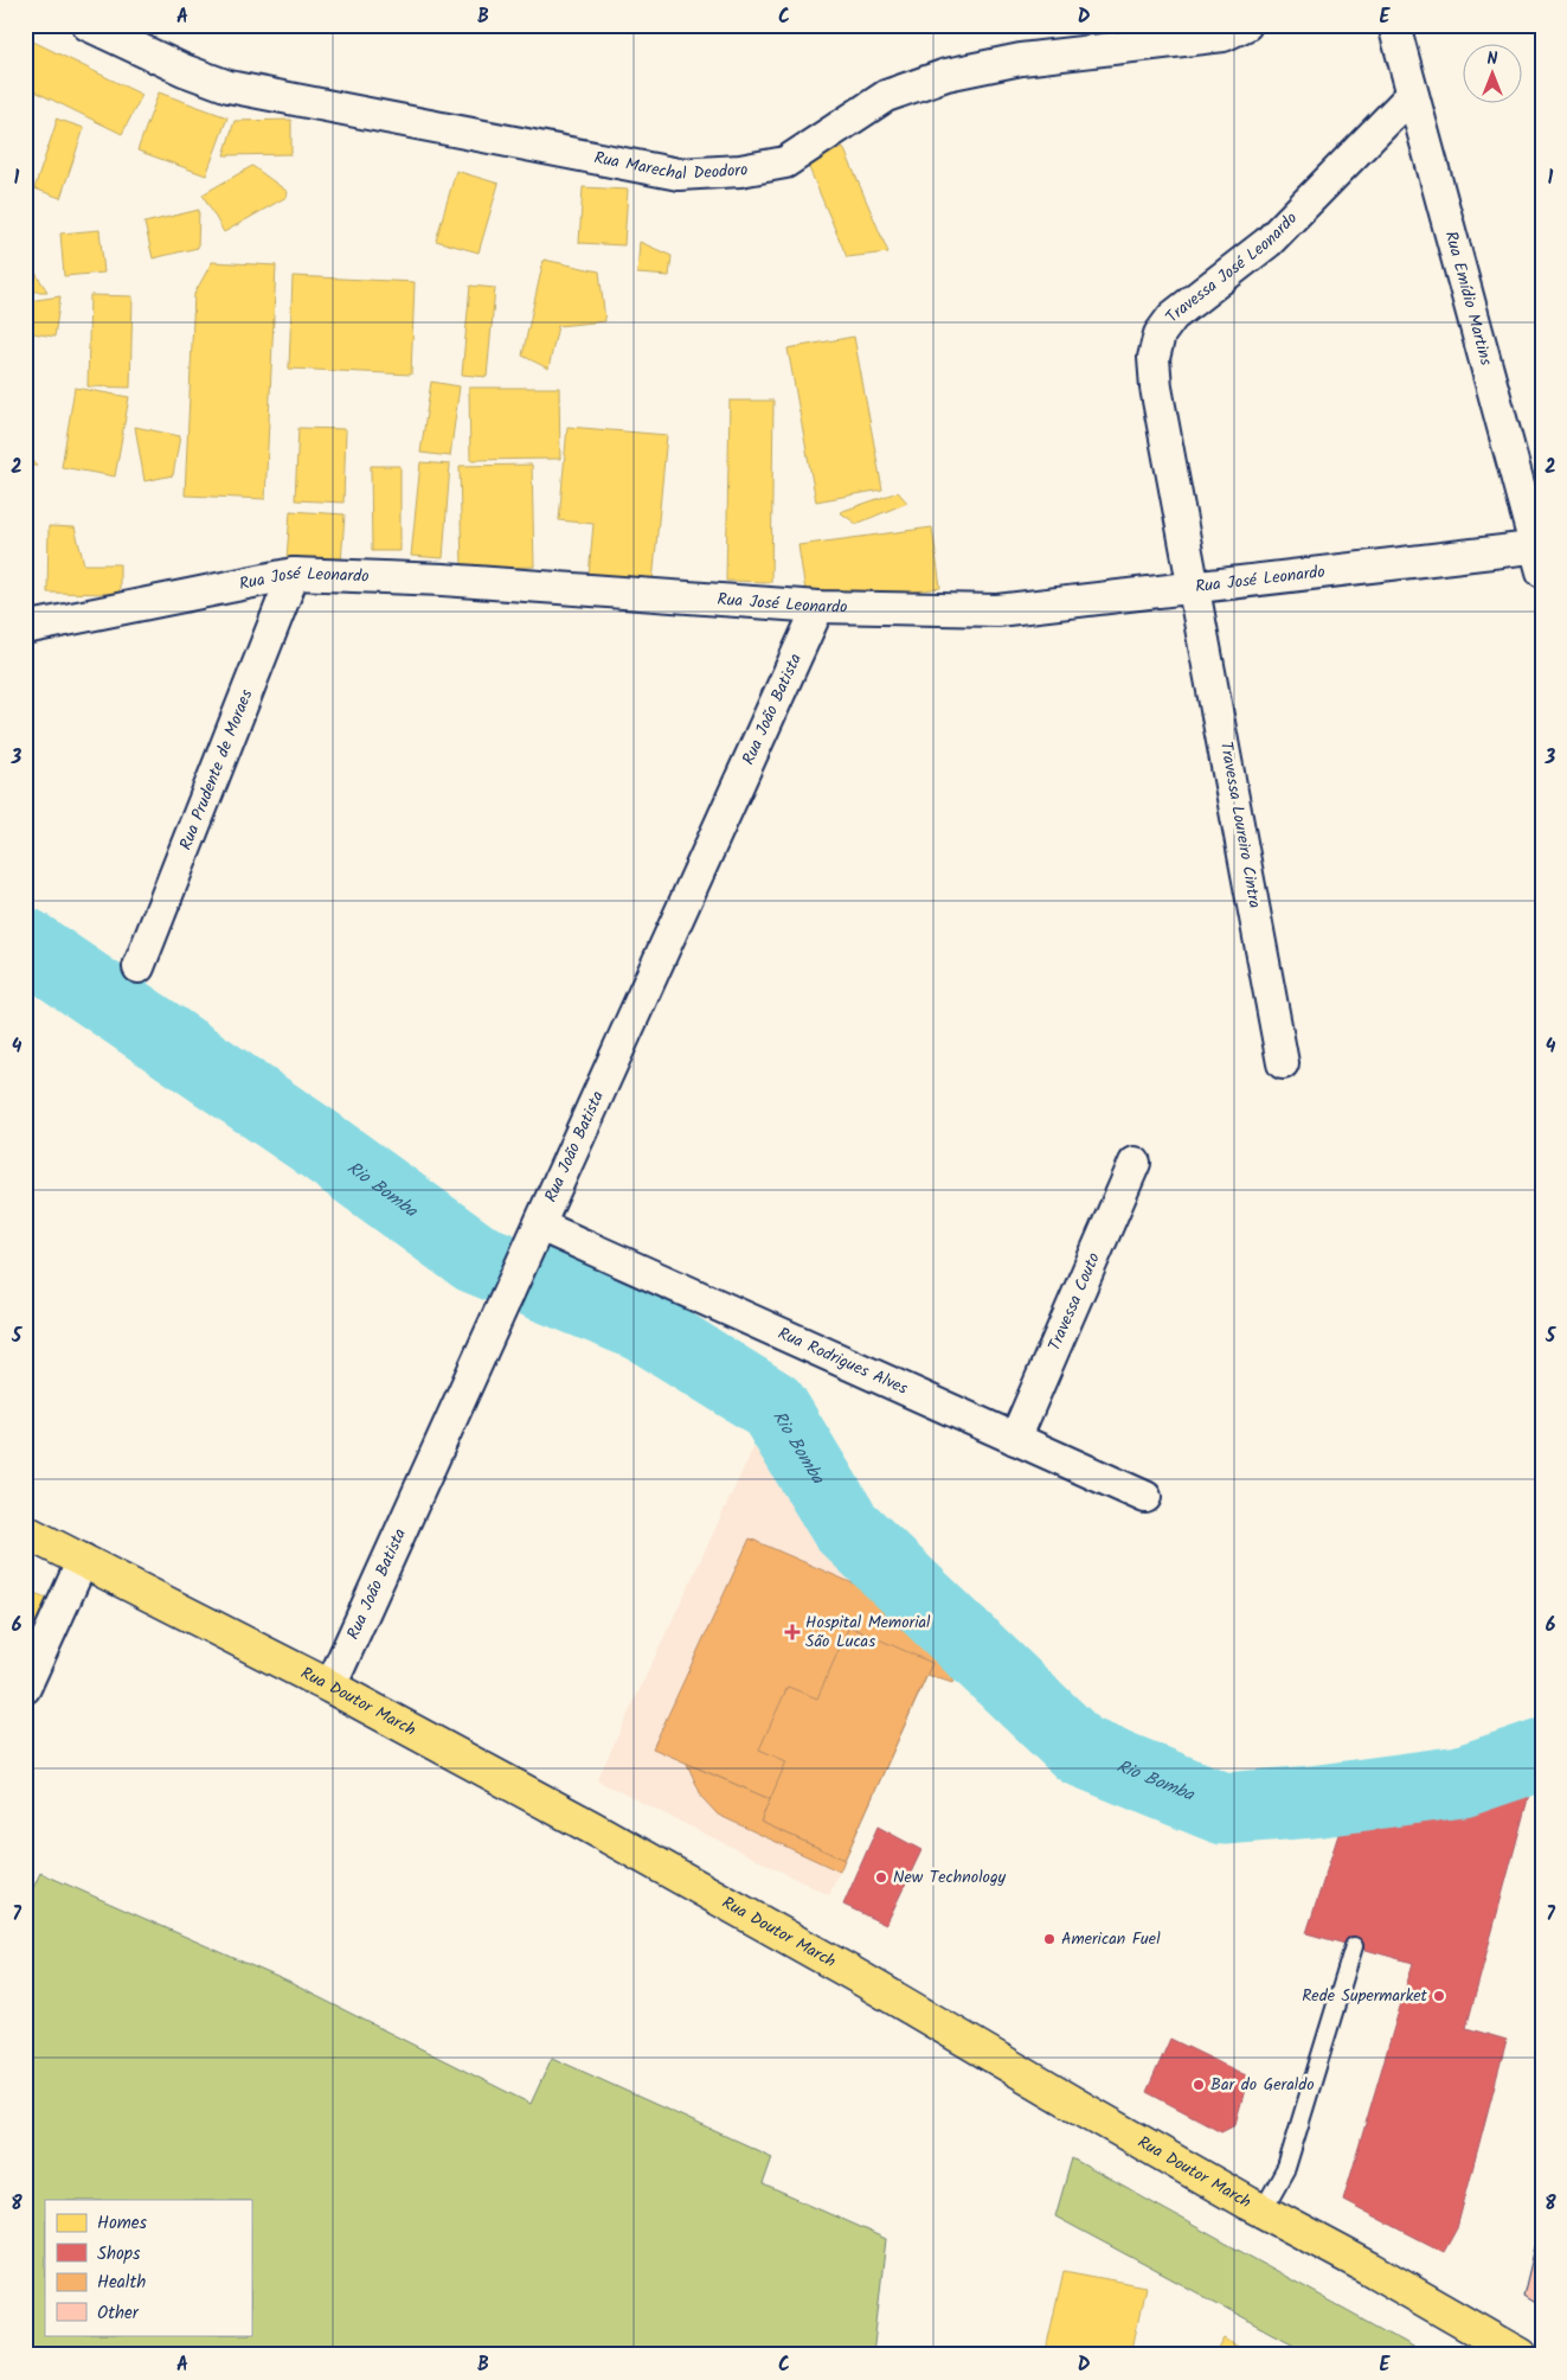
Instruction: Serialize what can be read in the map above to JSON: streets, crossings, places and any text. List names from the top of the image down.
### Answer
{
  "streets": {
    "main road": ["Rua Doutor March"],
    "street": [
      "Rua Marechal Deodoro",
      "Travessa José Leonardo",
      "Rua Emídio Martins",
      "Rua José Leonardo",
      "Rua João Batista",
      "Rua Prudente de Moraes",
      "Travessa Loureiro Cintra",
      "Travessa Couto",
      "Rua Rodrigues Alves"
    ]
  },
  "crossings": [
    ["Travessa José Leonardo", "Rua Emídio Martins"],
    ["Travessa José Leonardo", "Rua José Leonardo"],
    ["Travessa José Leonardo", "Travessa Loureiro Cintra"],
    ["Rua Emídio Martins", "Rua José Leonardo"],
    ["Rua José Leonardo", "Rua João Batista"],
    ["Rua José Leonardo", "Rua Prudente de Moraes"],
    ["Rua José Leonardo", "Travessa Loureiro Cintra"],
    ["Rua João Batista", "Rua Rodrigues Alves"],
    ["Rua João Batista", "Rua Doutor March"],
    ["Travessa Couto", "Rua Rodrigues Alves"]
  ],
  "water": ["Rio Bomba"],
  "places": {
    "health": ["Hospital Memorial São Lucas"],
    "other": [
      "New Technology",
      "American Fuel",
      "Rede Supermarket",
      "Bar do Geraldo"
    ]
  },
  "legend": [
    "Homes",
    "Shops",
    "Health",
    "Other"
  ],
  "north": "top",
  "grid": {
    "columns": [
      "A",
      "B",
      "C",
      "D",
      "E"
    ],
    "rows": [
      "1",
      "2",
      "3",
      "4",
      "5",
      "6",
      "7",
      "8"
    ]
  }
}
